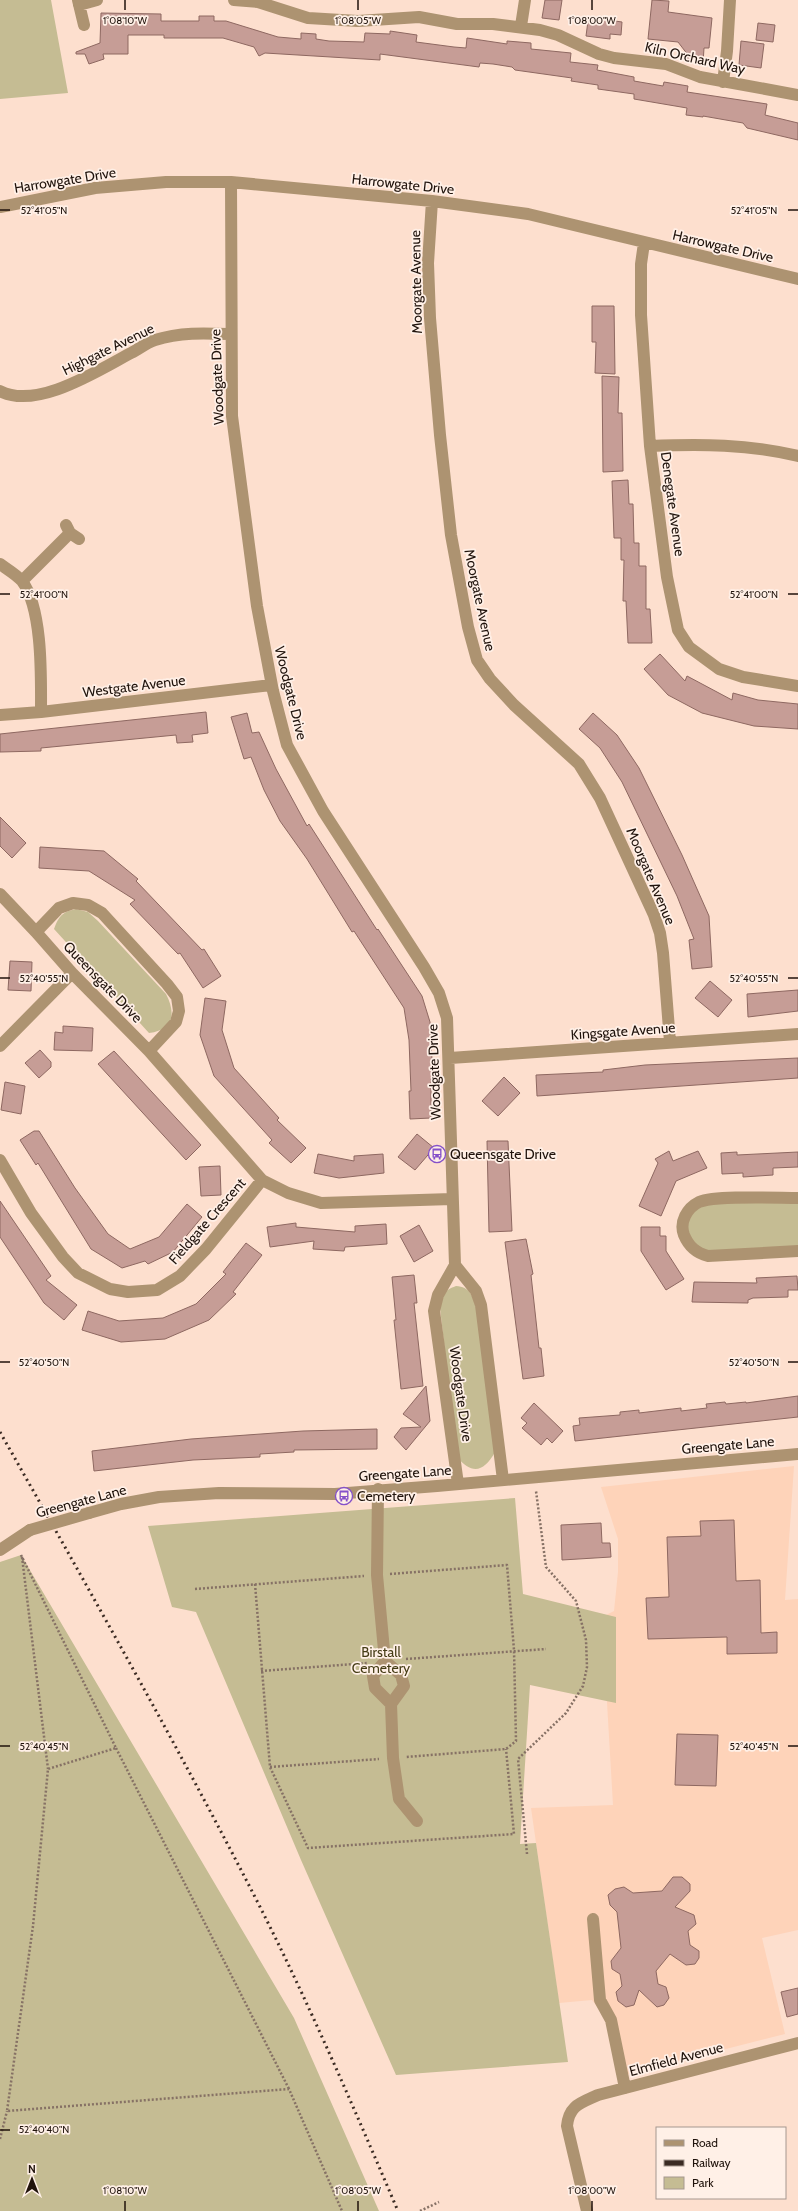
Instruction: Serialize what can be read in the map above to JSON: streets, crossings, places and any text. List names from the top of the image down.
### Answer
{
  "streets": {
    "street": [
      "Kiln Orchard Way",
      "Harrowgate Drive",
      "Moorgate Avenue",
      "Highgate Avenue",
      "Woodgate Drive",
      "Denegate Avenue",
      "Westgate Avenue",
      "Queensgate Drive",
      "Kingsgate Avenue",
      "Fieldgate Crescent",
      "Greengate Lane",
      "Elmfield Avenue"
    ]
  },
  "crossings": [
    ["Harrowgate Drive", "Moorgate Avenue"],
    ["Harrowgate Drive", "Woodgate Drive"],
    ["Harrowgate Drive", "Denegate Avenue"],
    ["Moorgate Avenue", "Kingsgate Avenue"],
    ["Highgate Avenue", "Woodgate Drive"],
    ["Woodgate Drive", "Westgate Avenue"],
    ["Woodgate Drive", "Queensgate Drive"],
    ["Woodgate Drive", "Kingsgate Avenue"],
    ["Woodgate Drive", "Greengate Lane"],
    ["Queensgate Drive", "Fieldgate Crescent"]
  ],
  "parks": ["Birstall Cemetery"],
  "places": {
    "bus stop": ["Queensgate Drive", "Cemetery"]
  },
  "legend": ["Road", "Railway", "Park"],
  "north": "top",
  "coordinates": [
    "1°08'10\"W",
    "1°08'05\"W",
    "1°08'00\"W",
    "52°41'05\"N",
    "52°41'00\"N",
    "52°40'55\"N",
    "52°40'50\"N",
    "52°40'45\"N",
    "52°40'40\"N"
  ]
}
